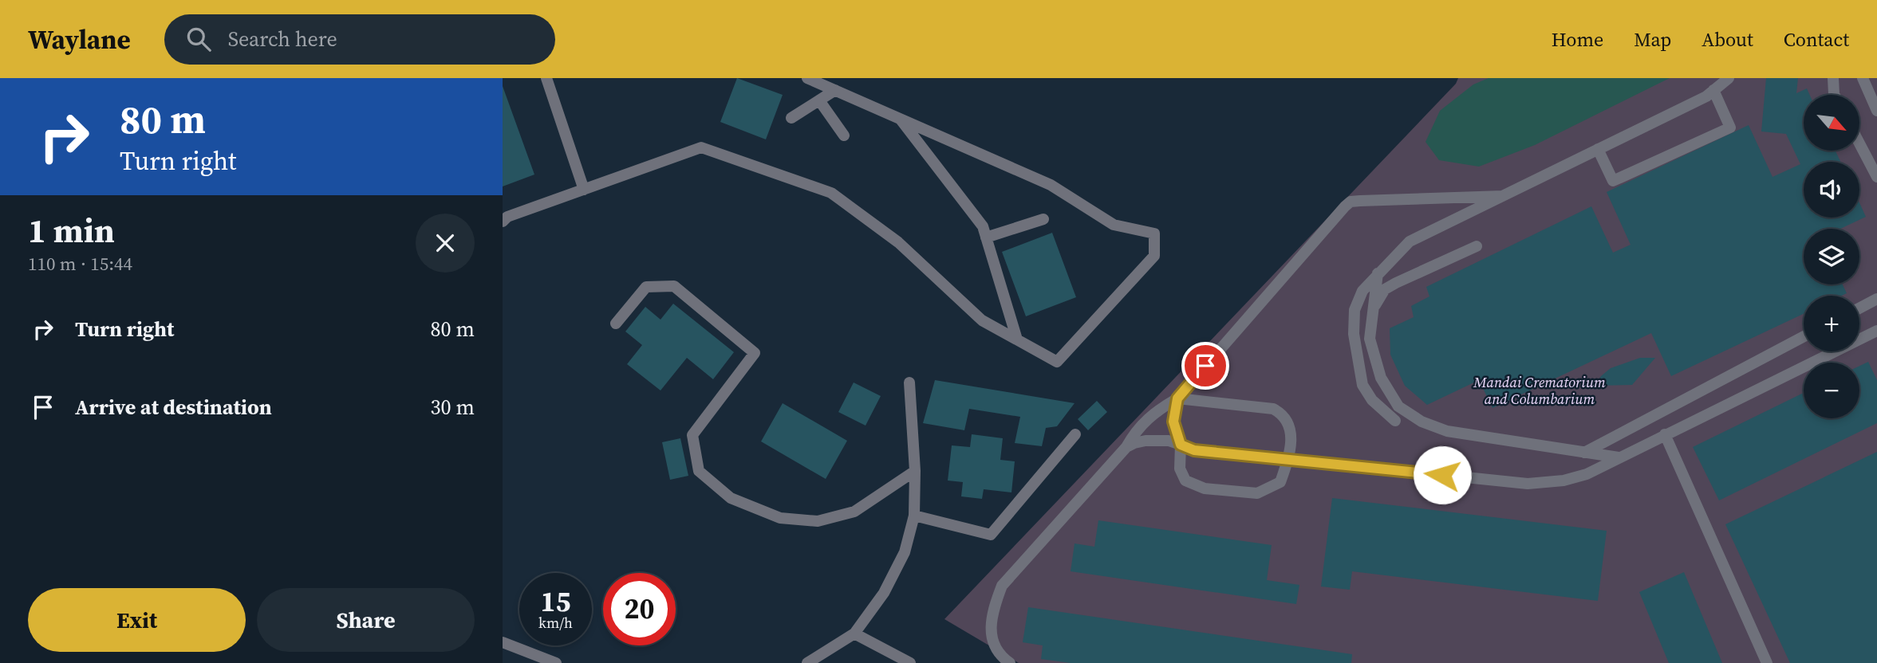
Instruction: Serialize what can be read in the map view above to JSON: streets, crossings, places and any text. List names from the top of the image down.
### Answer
{
  "parks": ["Mandai Crematorium and Columbarium"],
  "north": "bottom right",
  "page": {
    "header": "Waylane",
    "search": "Search here",
    "nav": [
      "Home",
      "Map",
      "About",
      "Contact"
    ],
    "turn": ["80 m", "Turn right"],
    "map_buttons": ["+", "−"],
    "heading": ["1 min", "110 m · 15:44"],
    "list": [
      {
        "name": "Turn right",
        "value": "80 m"
      },
      {
        "name": "Arrive at destination",
        "value": "30 m"
      }
    ],
    "speed": "15 km/h",
    "limit": "20",
    "buttons": ["Exit", "Share"]
  }
}
